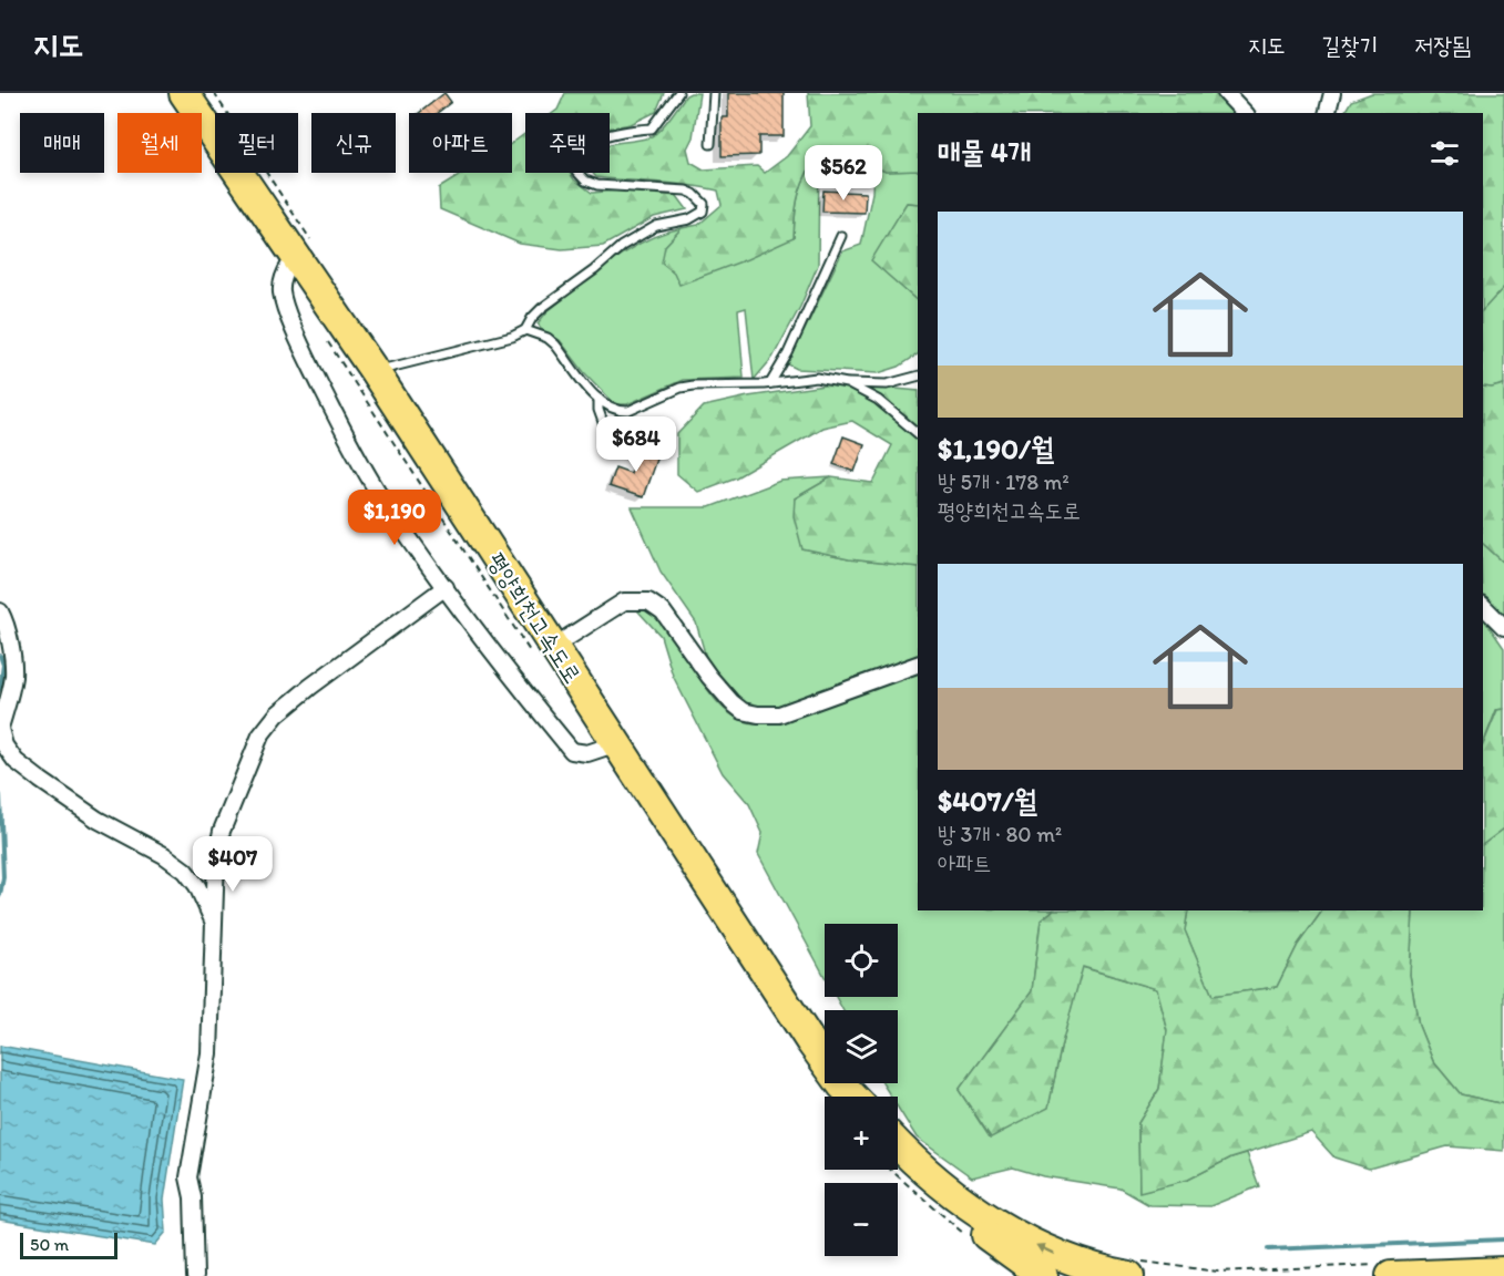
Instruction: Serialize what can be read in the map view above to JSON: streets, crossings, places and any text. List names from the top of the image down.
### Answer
{
  "streets": {
    "highway": ["평양희천고속도로"]
  },
  "scale_bar": "50 m",
  "page": {
    "header": "지도",
    "nav": ["지도", "길찾기", "저장됨"],
    "chip": [
      "매매",
      "월세",
      "필터",
      "신규",
      "아파트",
      "주택"
    ],
    "heading": "매물 4개",
    "price": [
      "$562",
      "$684",
      "$1,190",
      "$407"
    ],
    "list": [
      {
        "name": "$1,190/월",
        "note": "방 5개 · 178 m² · 평양희천고속도로"
      },
      {
        "name": "$407/월",
        "note": "방 3개 · 80 m² · 아파트"
      }
    ],
    "map_buttons": ["+", "−"],
    "scale": "50 m"
  }
}
